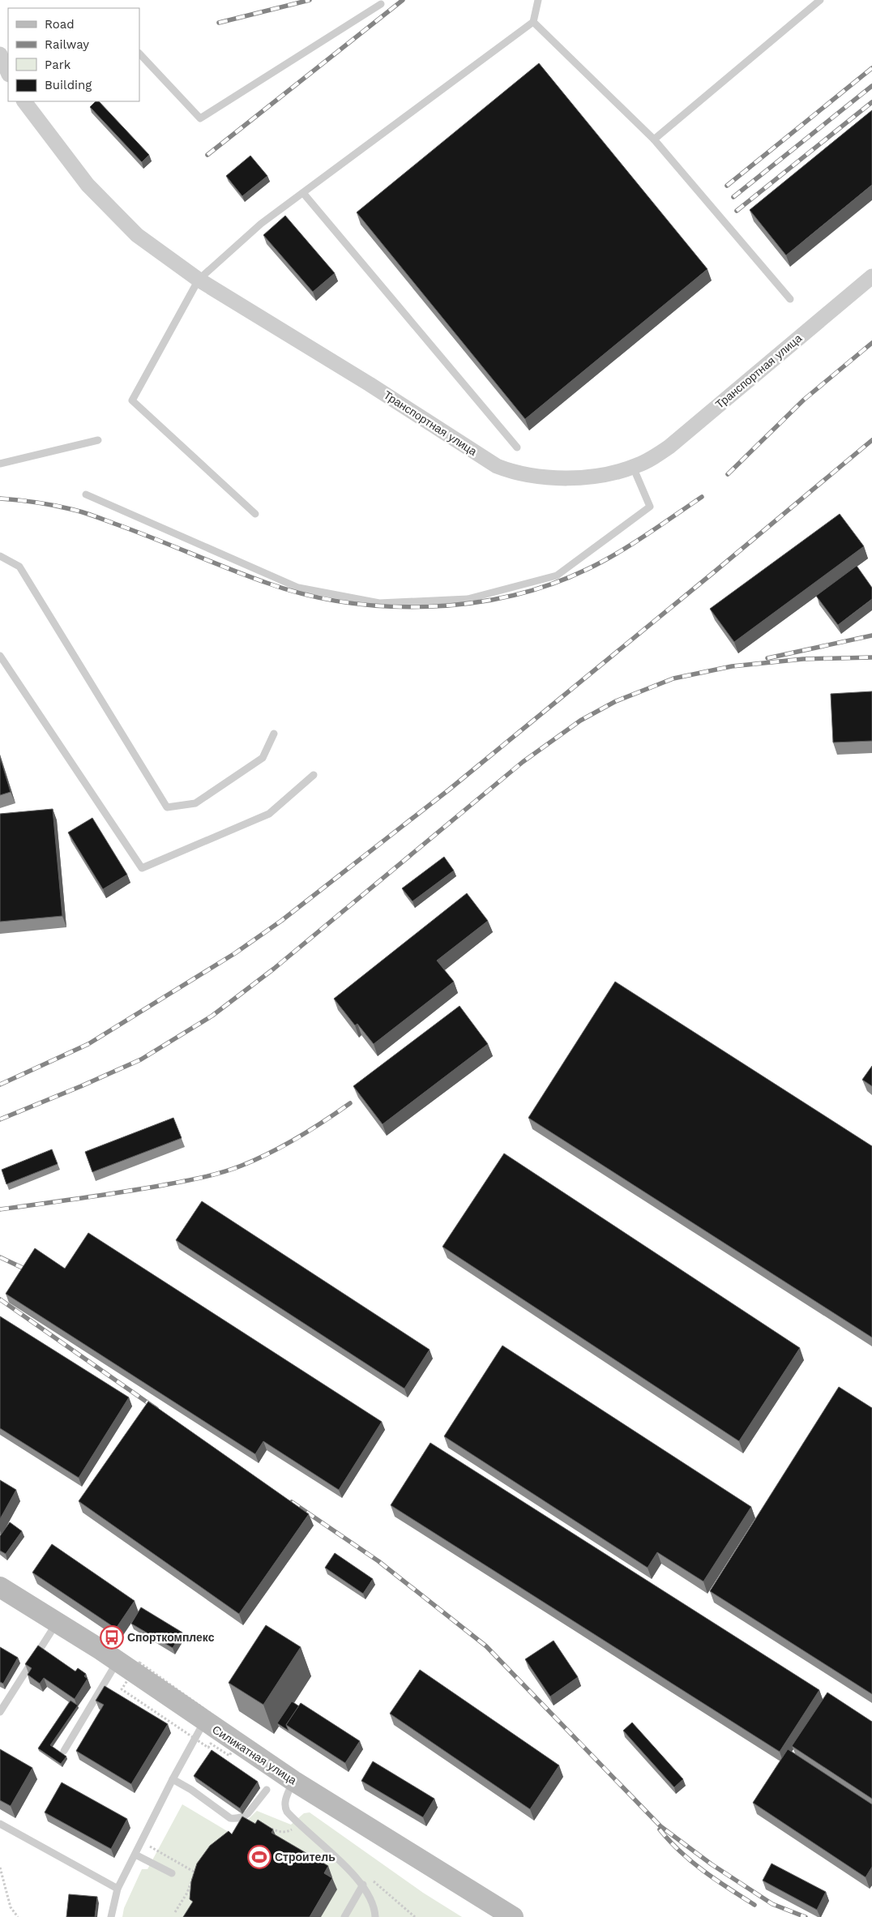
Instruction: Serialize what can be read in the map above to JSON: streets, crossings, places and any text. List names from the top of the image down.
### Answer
{
  "streets": {
    "street": ["Транспортная улица", "Силикатная улица"]
  },
  "places": {
    "bus stop": ["Спорткомплекс"],
    "sports": ["Строитель"]
  },
  "legend": [
    "Road",
    "Railway",
    "Park",
    "Building"
  ]
}
